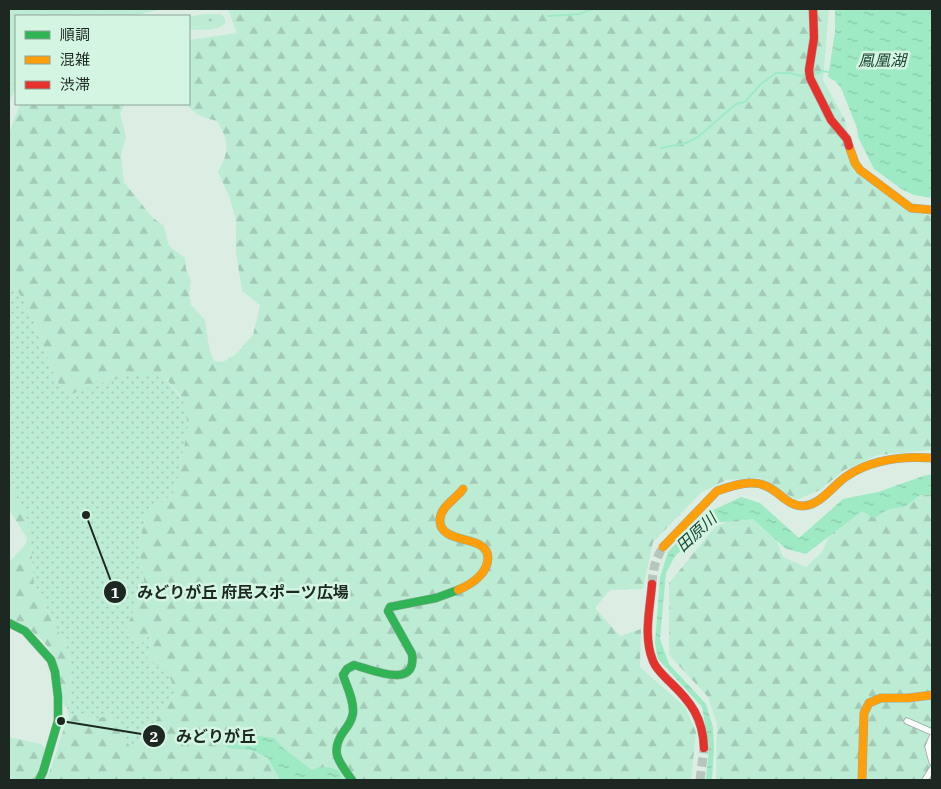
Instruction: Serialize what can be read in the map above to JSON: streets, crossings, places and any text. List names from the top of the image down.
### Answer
{
  "water": ["鳳凰湖", "田原川"],
  "places": ["みどりが丘 府民スポーツ広場", "みどりが丘"],
  "legend": ["順調", "混雑", "渋滞"]
}
